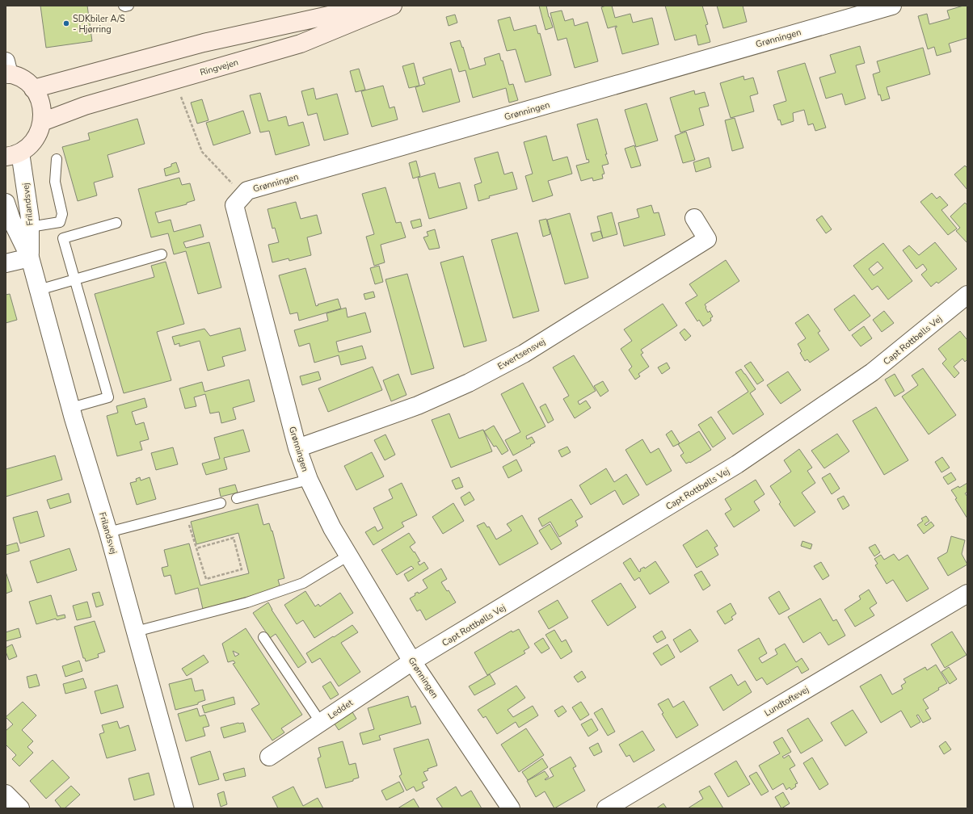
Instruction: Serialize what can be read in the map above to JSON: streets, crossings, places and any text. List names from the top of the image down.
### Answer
{
  "streets": {
    "main road": ["Ringvejen"],
    "street": [
      "Grønningen",
      "Frilandsvej",
      "Capt Rottbølls Vej",
      "Ewertsensvej",
      "Lundtoftevej",
      "Leddet"
    ]
  },
  "crossings": [
    ["Grønningen", "Capt Rottbølls Vej"],
    ["Grønningen", "Ewertsensvej"],
    ["Grønningen", "Leddet"],
    ["Capt Rottbølls Vej", "Leddet"]
  ],
  "places": ["SDKbiler A/S - Hjørring"]
}
